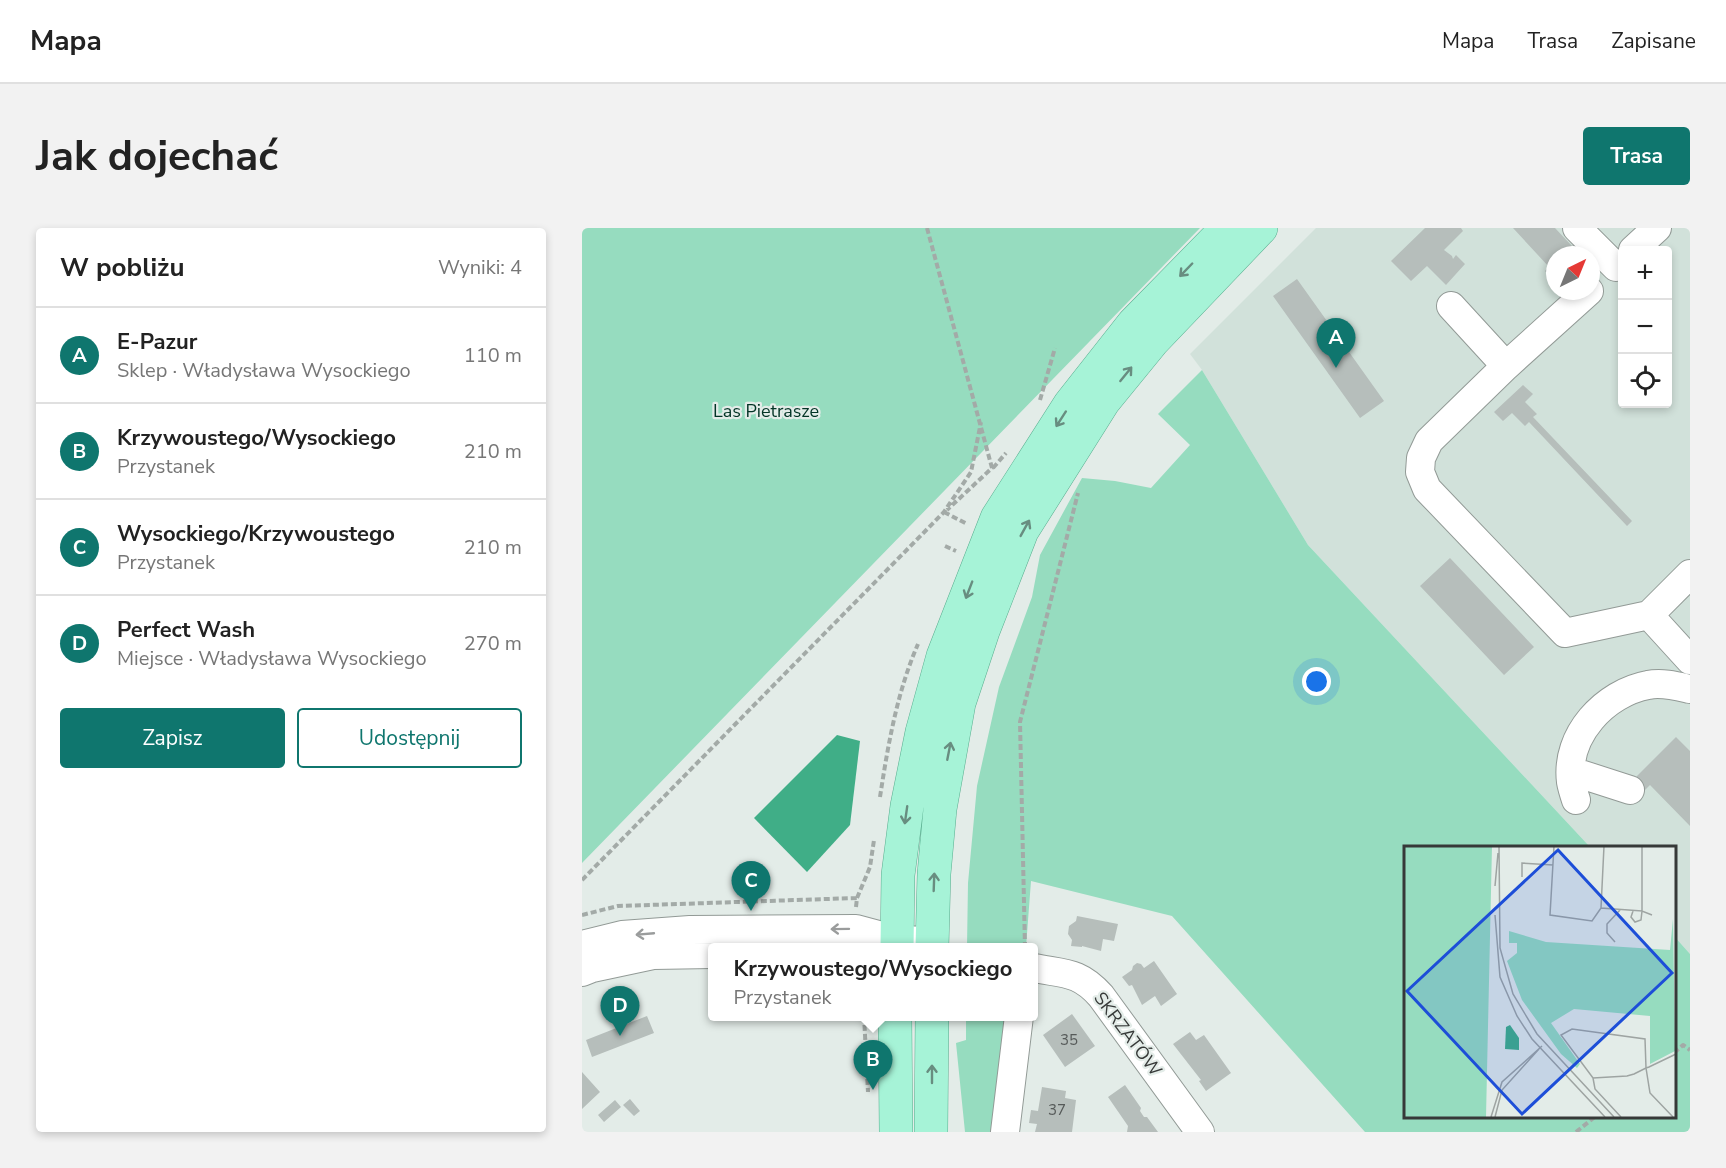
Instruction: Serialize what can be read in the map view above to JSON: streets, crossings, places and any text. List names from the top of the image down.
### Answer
{
  "streets": {
    "street": ["SKRZATÓW"]
  },
  "parks": ["Las Pietrasze"],
  "house_numbers": ["35", "37"],
  "north": "top right",
  "page": {
    "header": "Mapa",
    "nav": ["Mapa", "Trasa", "Zapisane"],
    "buttons": [
      "Trasa",
      ["Zapisz", "Udostępnij"]
    ],
    "title": "Jak dojechać",
    "heading": ["W pobliżu", "Wyniki: 4"],
    "map_buttons": ["+", "−"],
    "list": [
      {
        "mark": "A",
        "name": "E-Pazur",
        "note": "Sklep · Władysława Wysockiego",
        "value": "110 m"
      },
      {
        "mark": "B",
        "name": "Krzywoustego/Wysockiego",
        "note": "Przystanek",
        "value": "210 m"
      },
      {
        "mark": "C",
        "name": "Wysockiego/Krzywoustego",
        "note": "Przystanek",
        "value": "210 m"
      },
      {
        "mark": "D",
        "name": "Perfect Wash",
        "note": "Miejsce · Władysława Wysockiego",
        "value": "270 m"
      }
    ],
    "pins": [
      "A",
      "C",
      "D",
      "B"
    ],
    "popup": ["Krzywoustego/Wysockiego", "Przystanek"]
  }
}
